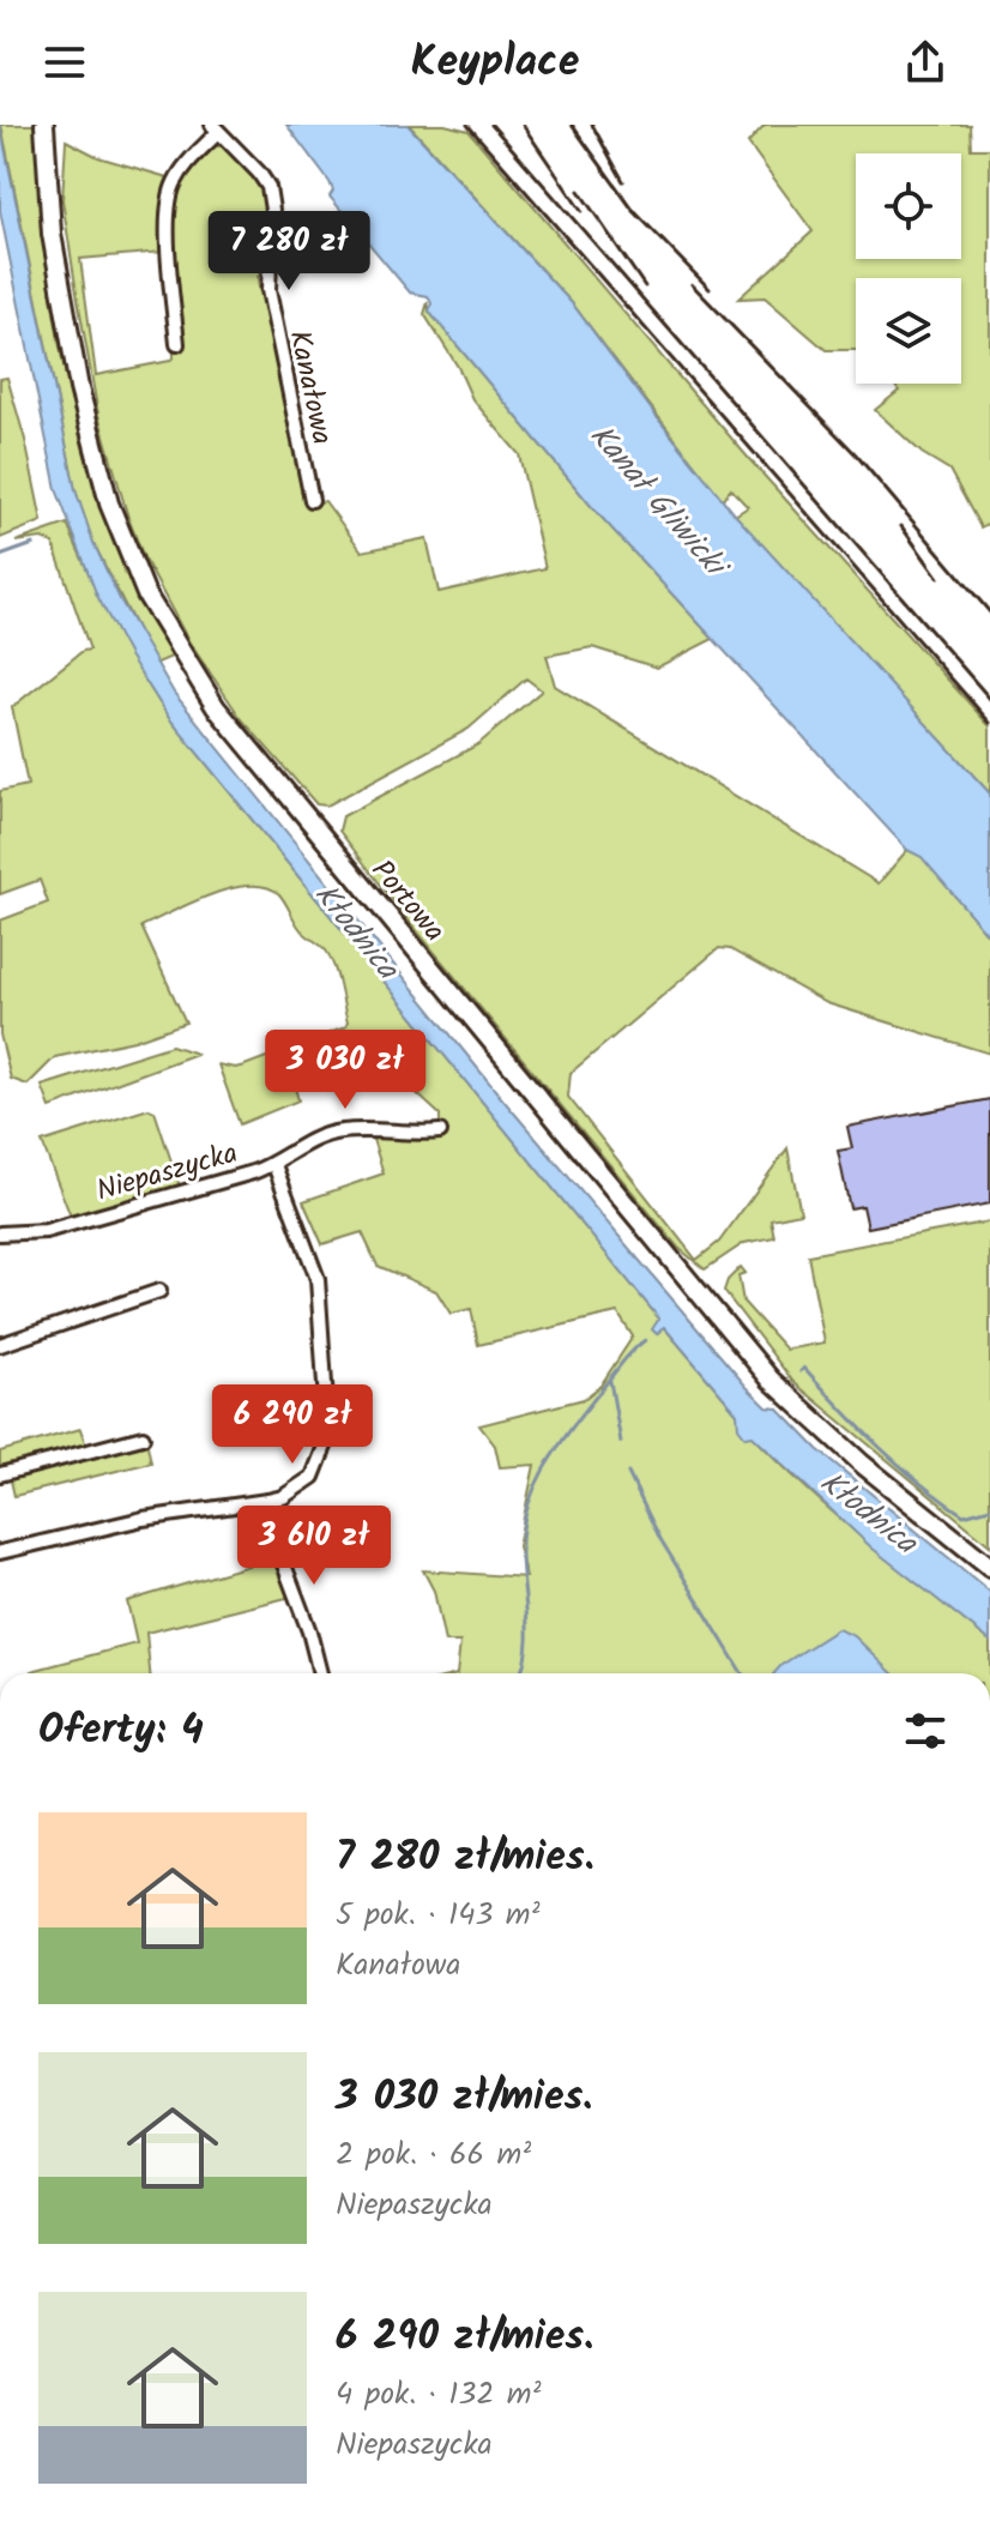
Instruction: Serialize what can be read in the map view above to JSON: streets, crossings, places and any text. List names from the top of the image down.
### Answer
{
  "streets": {
    "street": ["Kanałowa", "Portowa", "Niepaszycka"]
  },
  "water": ["Kanał Gliwicki", "Kłodnica"],
  "page": {
    "header": "Keyplace",
    "price": [
      "7 280 zł",
      "3 030 zł",
      "6 290 zł",
      "3 610 zł"
    ],
    "heading": "Oferty: 4",
    "list": [
      {
        "name": "7 280 zł/mies.",
        "note": "5 pok. · 143 m² · Kanałowa"
      },
      {
        "name": "3 030 zł/mies.",
        "note": "2 pok. · 66 m² · Niepaszycka"
      },
      {
        "name": "6 290 zł/mies.",
        "note": "4 pok. · 132 m² · Niepaszycka"
      }
    ]
  }
}
